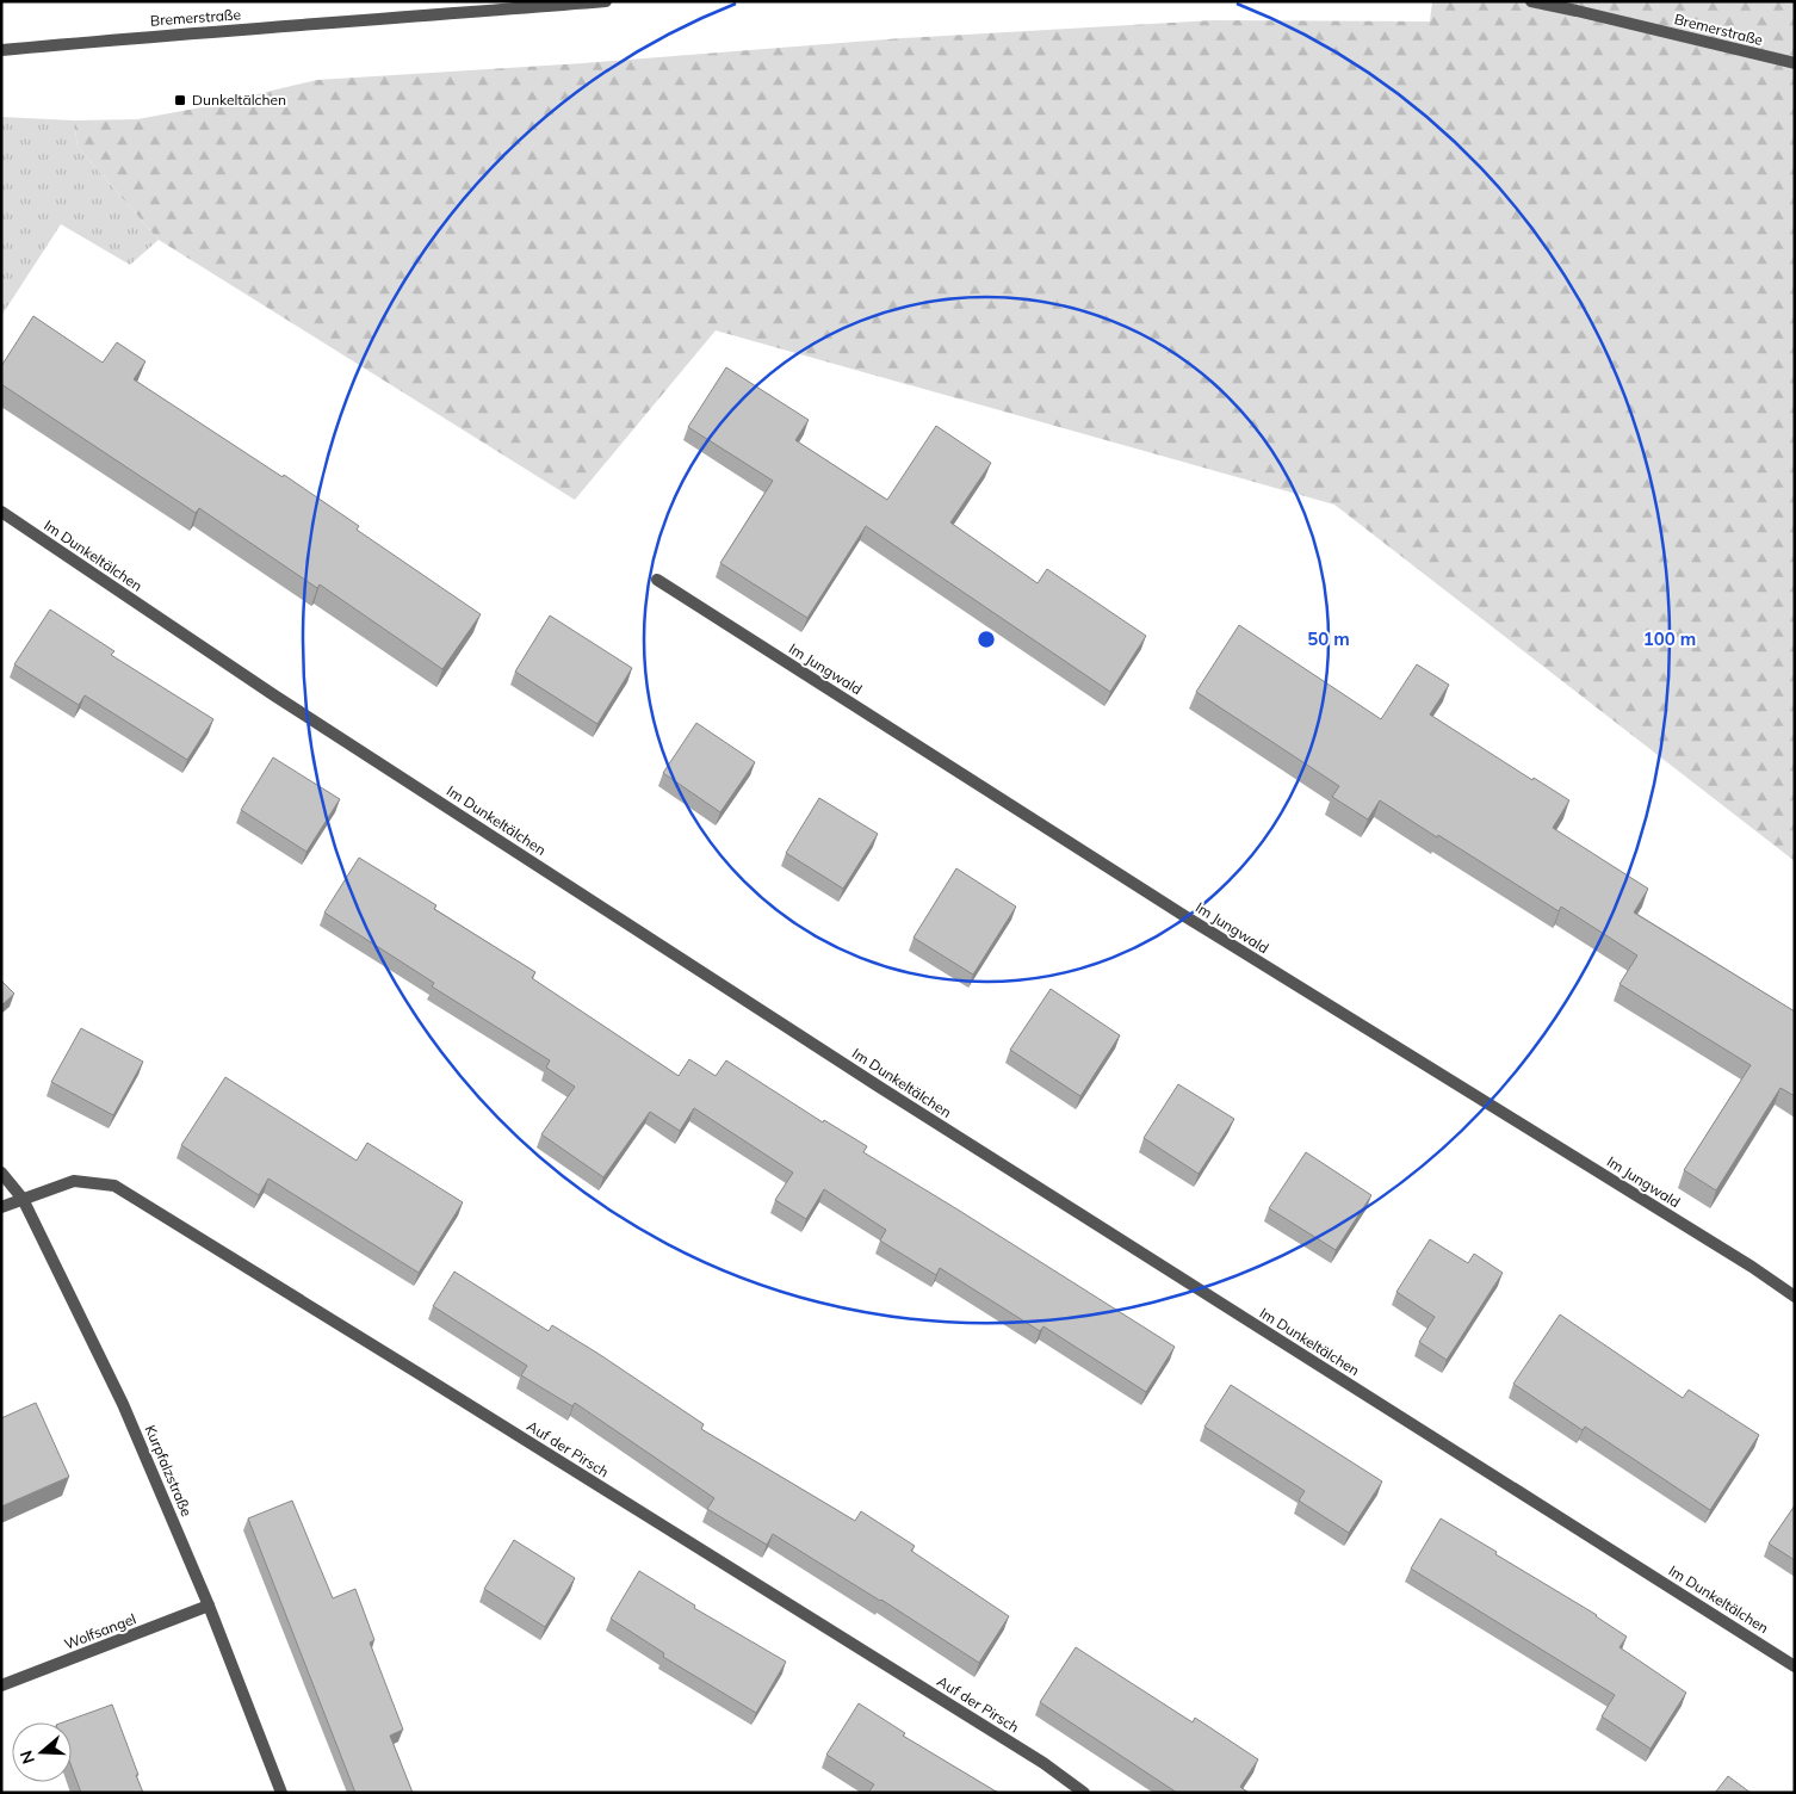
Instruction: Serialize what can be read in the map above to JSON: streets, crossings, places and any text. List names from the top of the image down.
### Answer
{
  "streets": {
    "street": [
      "Bremerstraße",
      "Im Dunkeltälchen",
      "Im Jungwald",
      "Auf der Pirsch",
      "Kurpfalzstraße",
      "Wolfsangel"
    ]
  },
  "crossings": [
    ["Auf der Pirsch", "Kurpfalzstraße"],
    ["Kurpfalzstraße", "Wolfsangel"]
  ],
  "places": {
    "transit": ["Dunkeltälchen"]
  },
  "north": "left",
  "rings": ["50 m", "100 m"]
}
